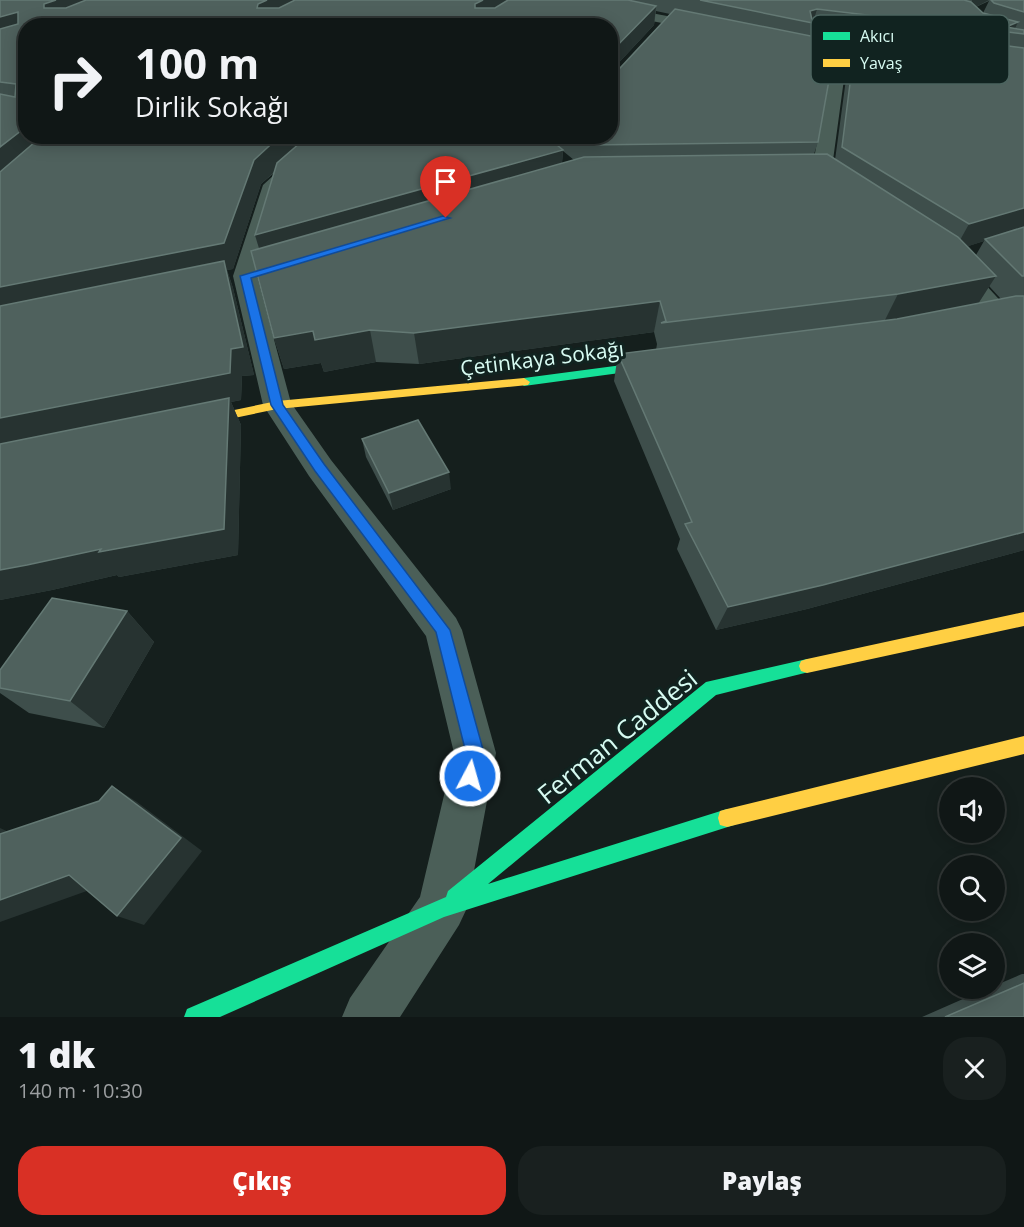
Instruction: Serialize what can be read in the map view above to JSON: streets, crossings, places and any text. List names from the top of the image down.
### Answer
{
  "streets": {
    "street": ["Çetinkaya Sokağı", "Ferman Caddesi"]
  },
  "legend": ["Akıcı", "Yavaş"],
  "page": {
    "turn": ["100 m", "Dirlik Sokağı"],
    "heading": ["1 dk", "140 m · 10:30"],
    "buttons": ["Çıkış", "Paylaş"]
  }
}
